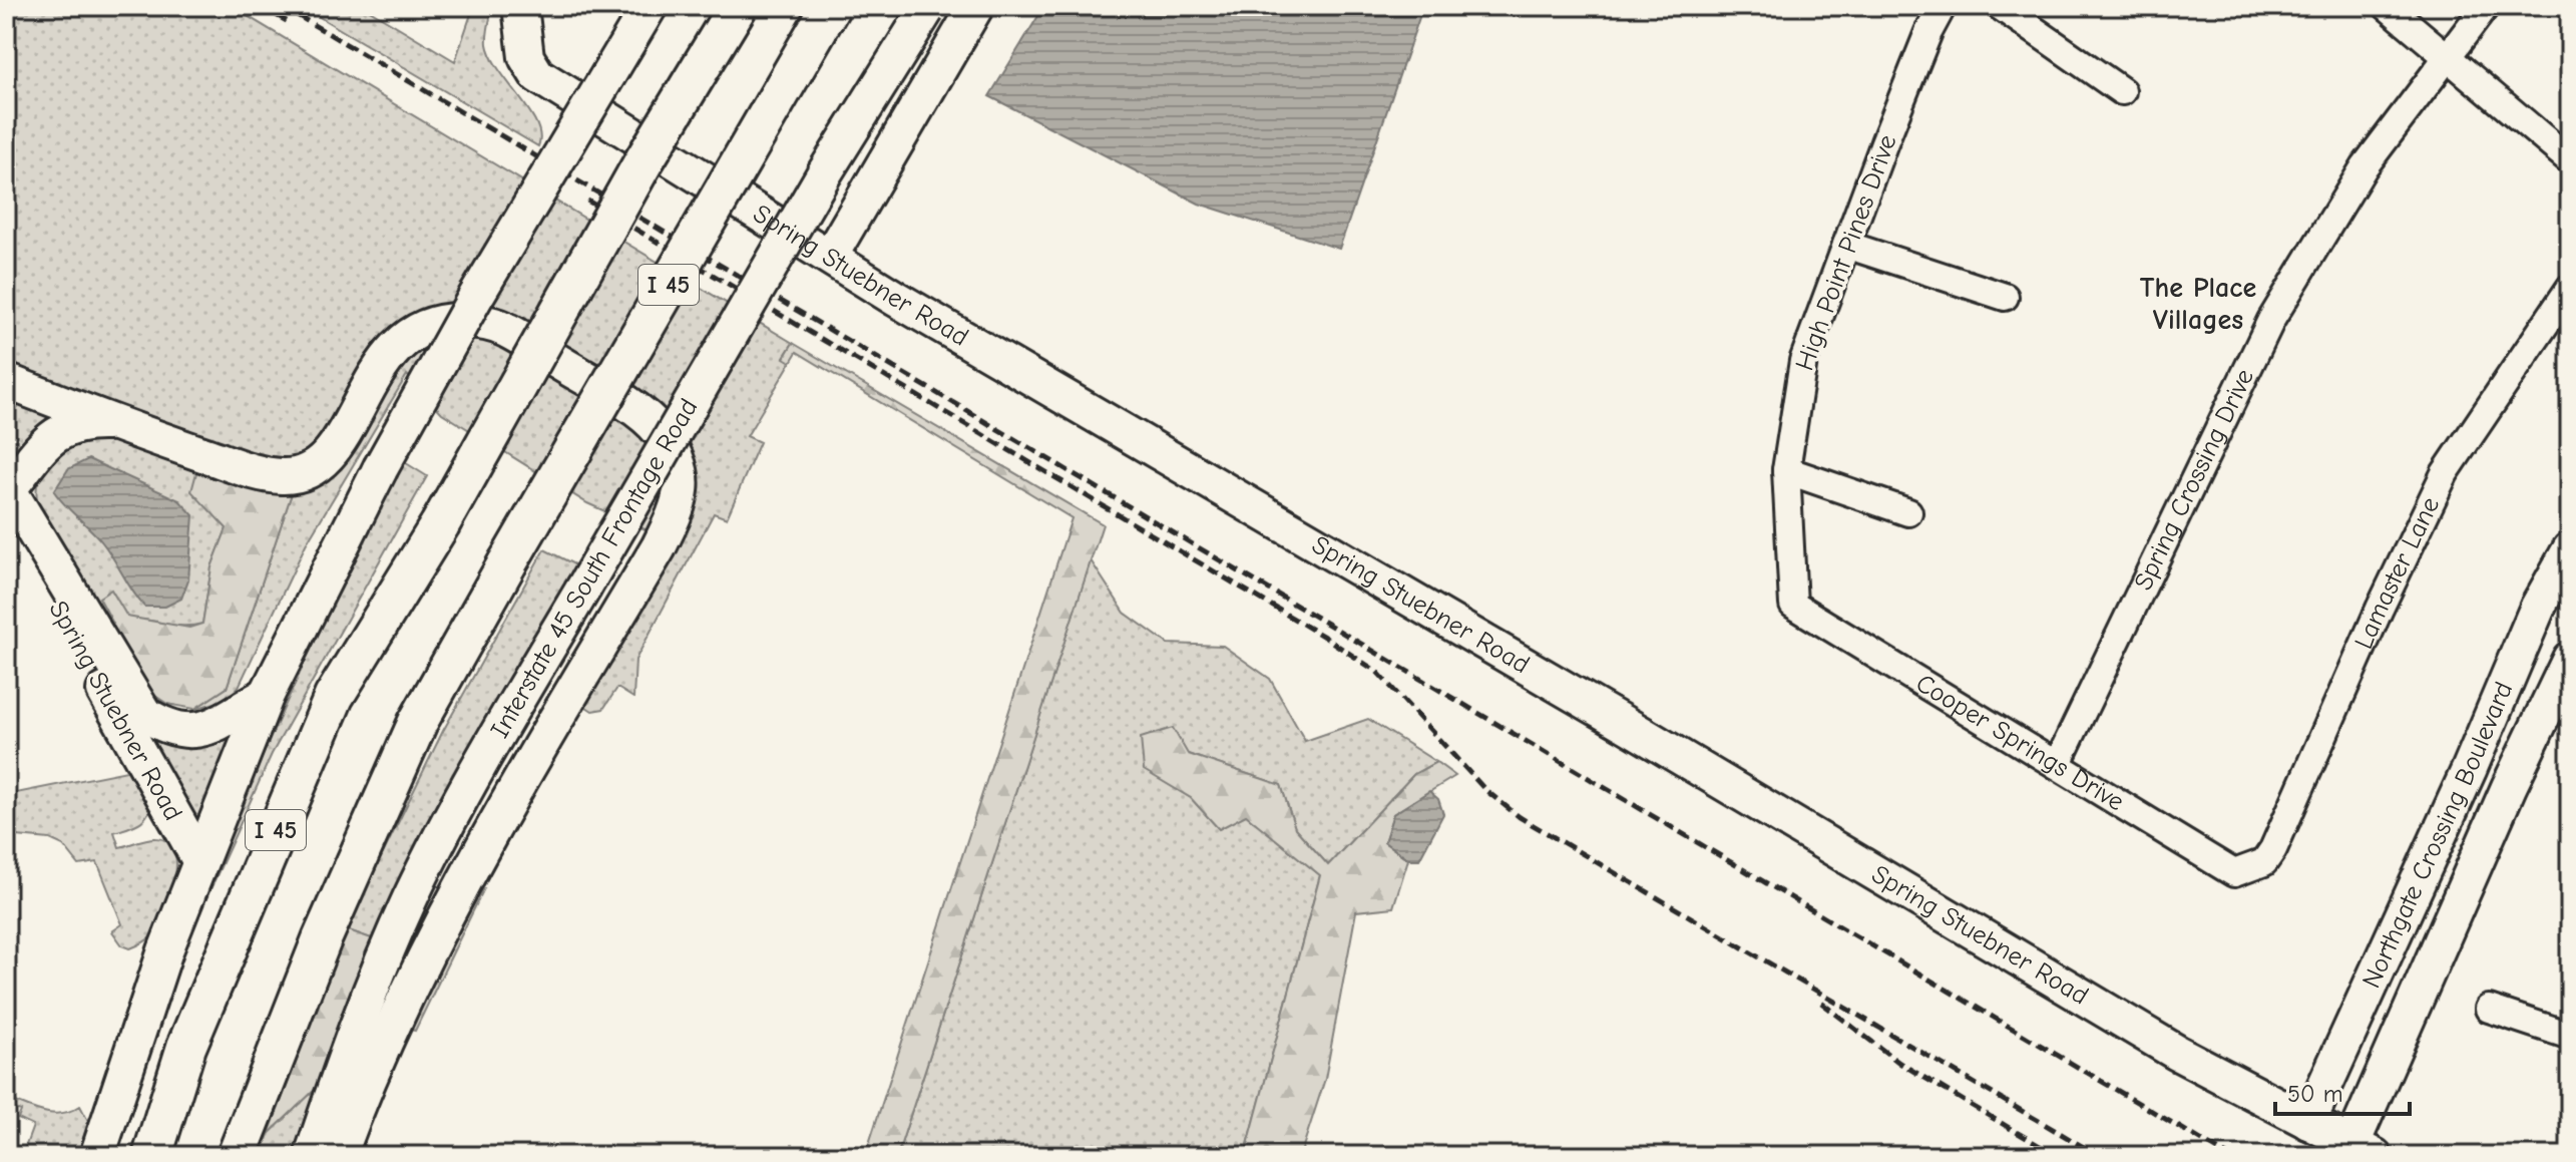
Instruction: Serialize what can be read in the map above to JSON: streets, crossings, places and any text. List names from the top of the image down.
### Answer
{
  "streets": {
    "highway": ["I 45"],
    "main road": ["Spring Stuebner Road", "Interstate 45 South Frontage Road", "Northgate Crossing Boulevard"],
    "street": [
      "High Point Pines Drive",
      "Spring Crossing Drive",
      "Lamaster Lane",
      "Cooper Springs Drive"
    ]
  },
  "crossings": [
    ["High Point Pines Drive", "Cooper Springs Drive"],
    ["Spring Stuebner Road", "Northgate Crossing Boulevard"],
    ["Spring Crossing Drive", "Cooper Springs Drive"],
    ["Lamaster Lane", "Cooper Springs Drive"]
  ],
  "districts": ["The Place Villages"],
  "scale_bar": "50 m"
}
